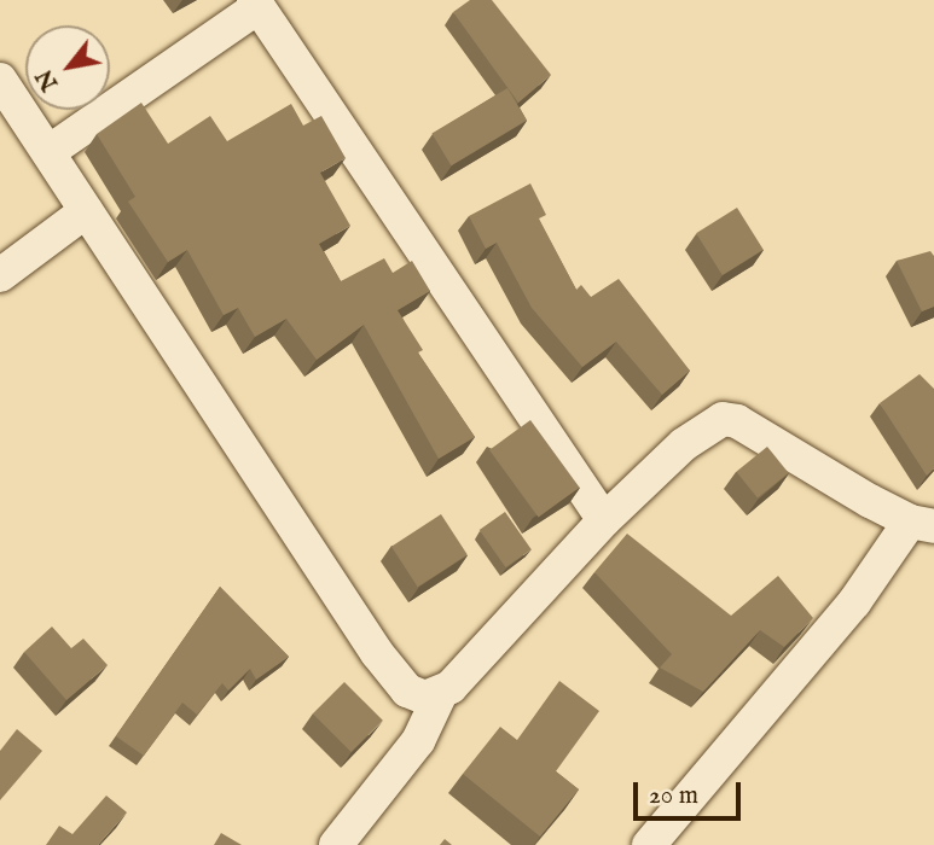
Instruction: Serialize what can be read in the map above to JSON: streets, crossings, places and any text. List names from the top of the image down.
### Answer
{
  "scale_bar": "20 m",
  "north": "bottom left"
}
